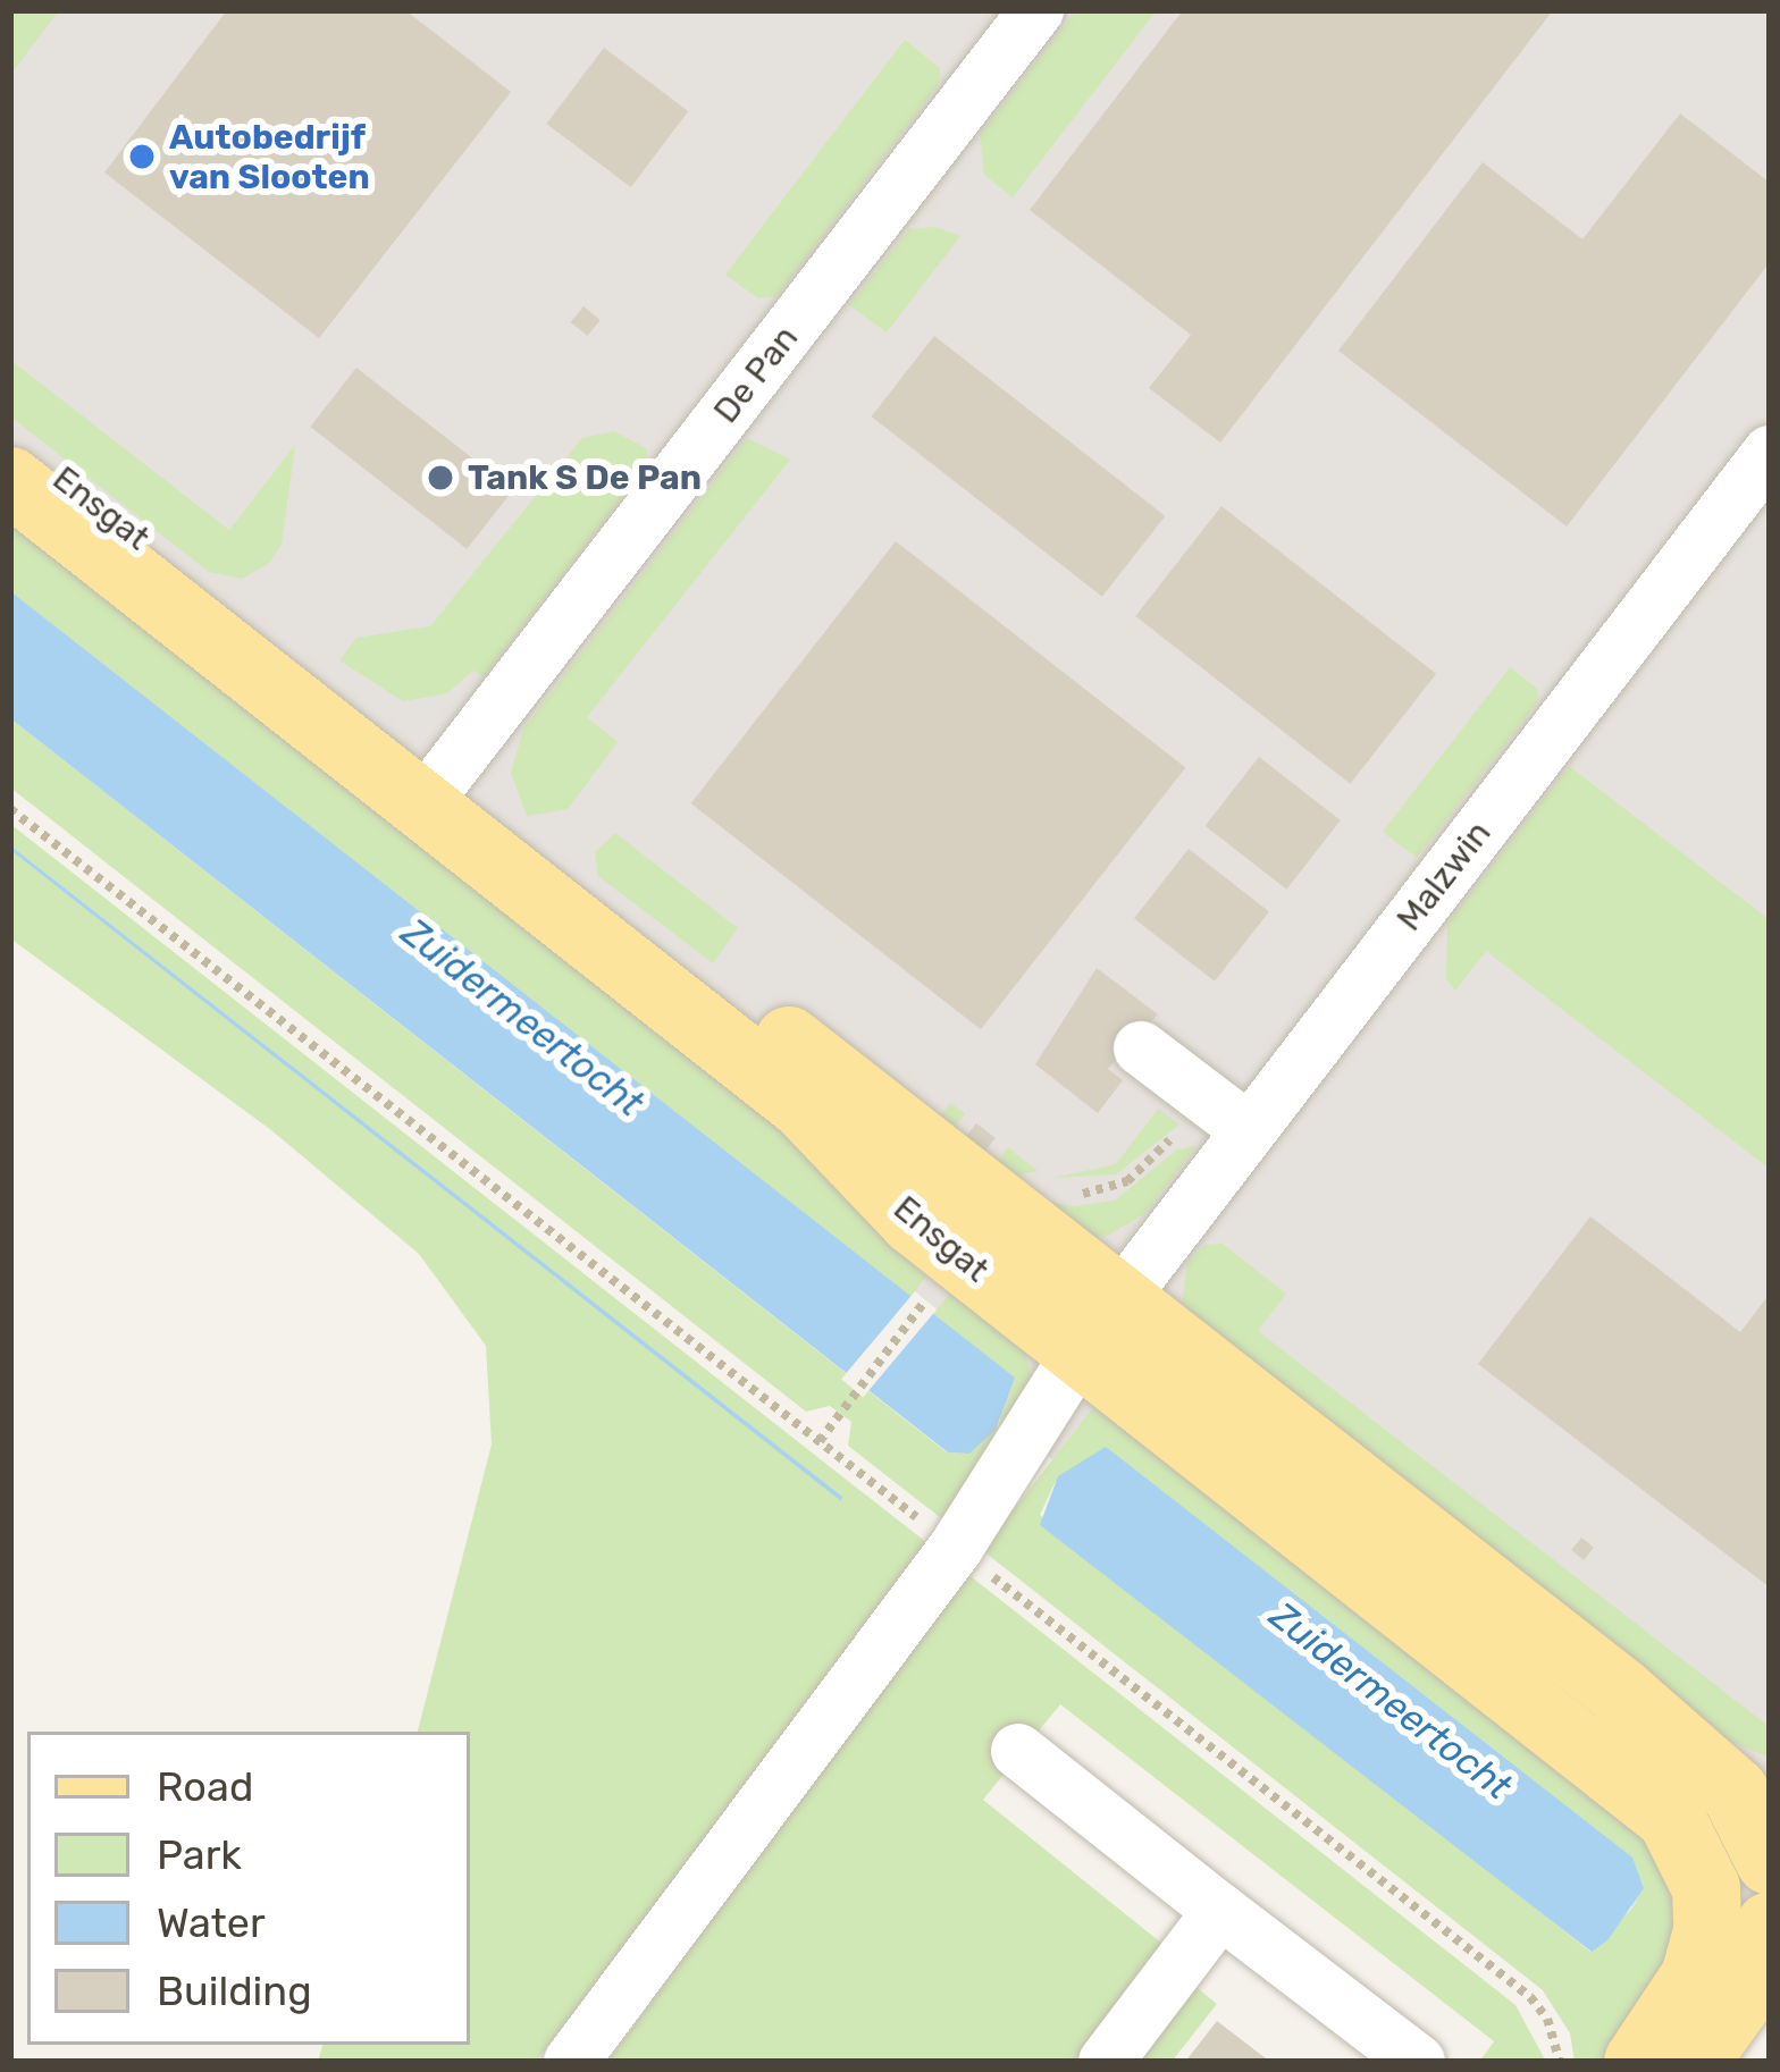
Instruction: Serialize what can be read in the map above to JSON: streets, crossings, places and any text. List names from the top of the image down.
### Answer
{
  "streets": {
    "main road": ["Ensgat"],
    "street": ["De Pan", "Malzwin"]
  },
  "crossings": [
    ["De Pan", "Ensgat"],
    ["Ensgat", "Malzwin"]
  ],
  "water": ["Zuidermeertocht"],
  "places": ["Autobedrijf van Slooten", "Tank S De Pan"],
  "legend": [
    "Road",
    "Park",
    "Water",
    "Building"
  ]
}
